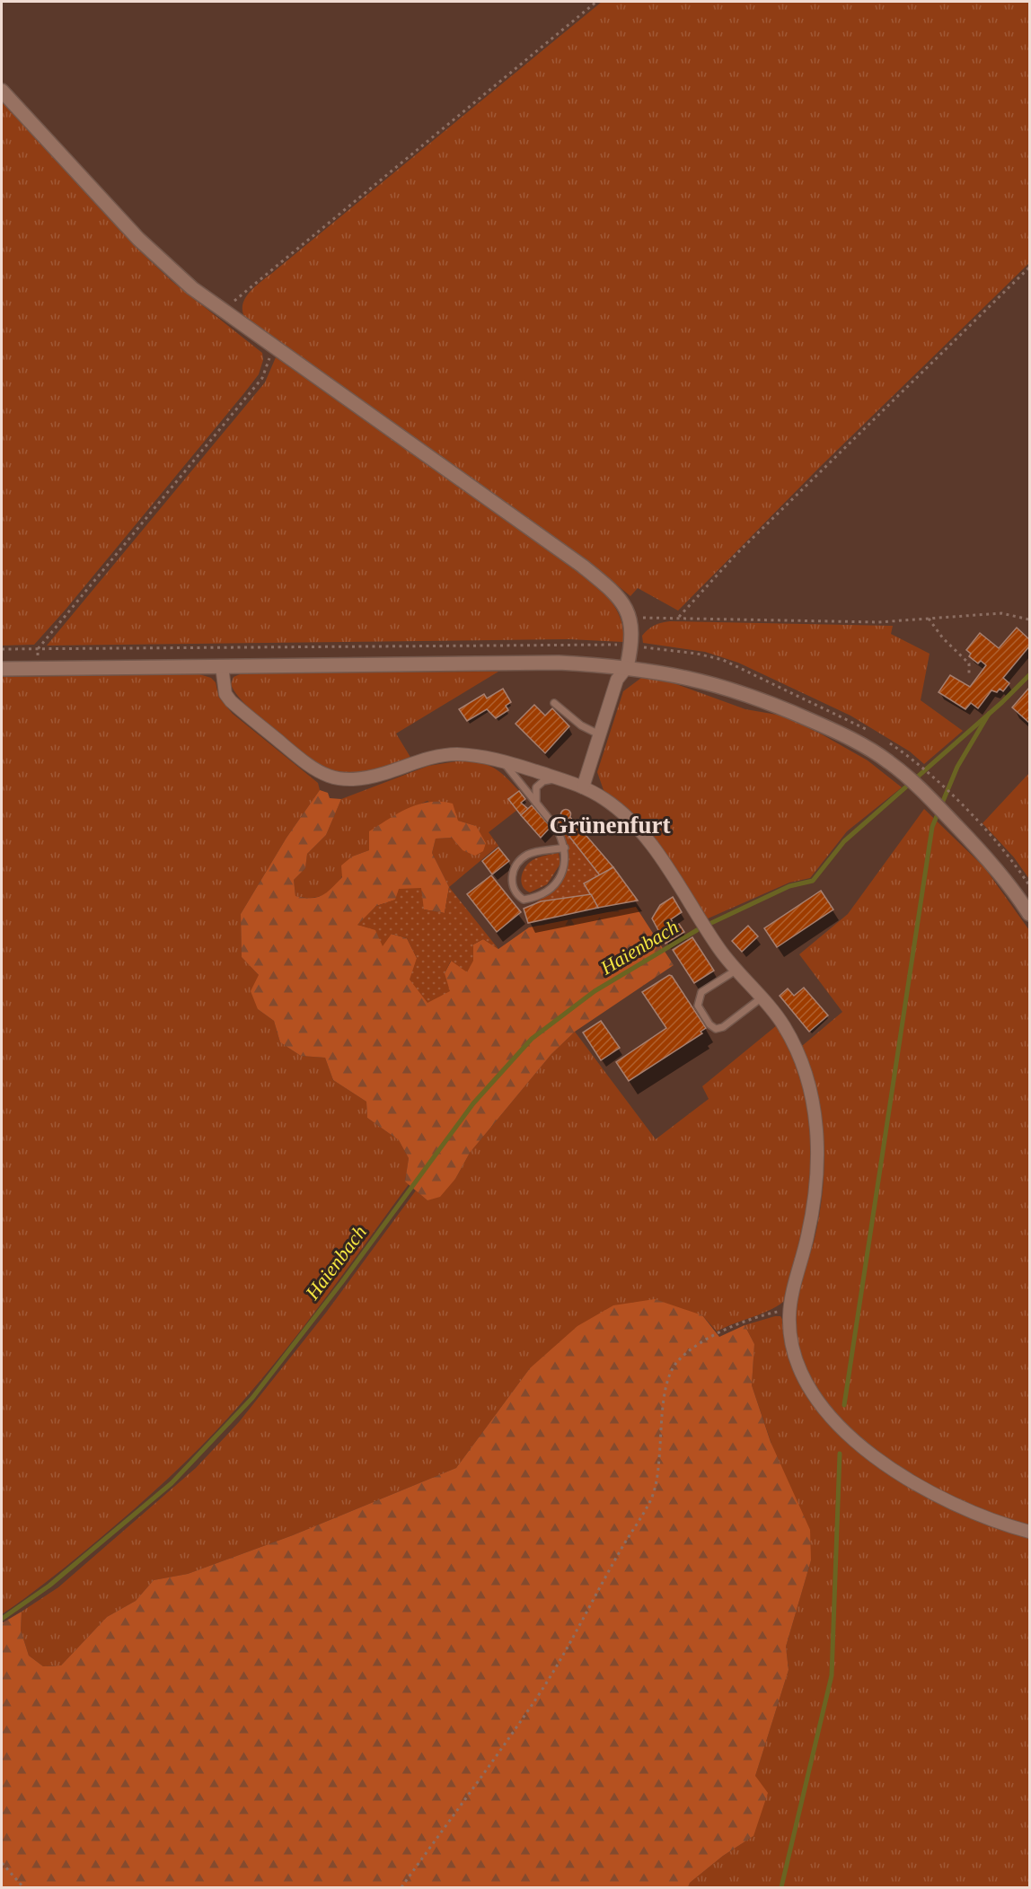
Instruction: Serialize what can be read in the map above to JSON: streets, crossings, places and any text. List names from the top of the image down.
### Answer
{
  "districts": ["Grünenfurt"],
  "water": ["Haienbach"]
}
